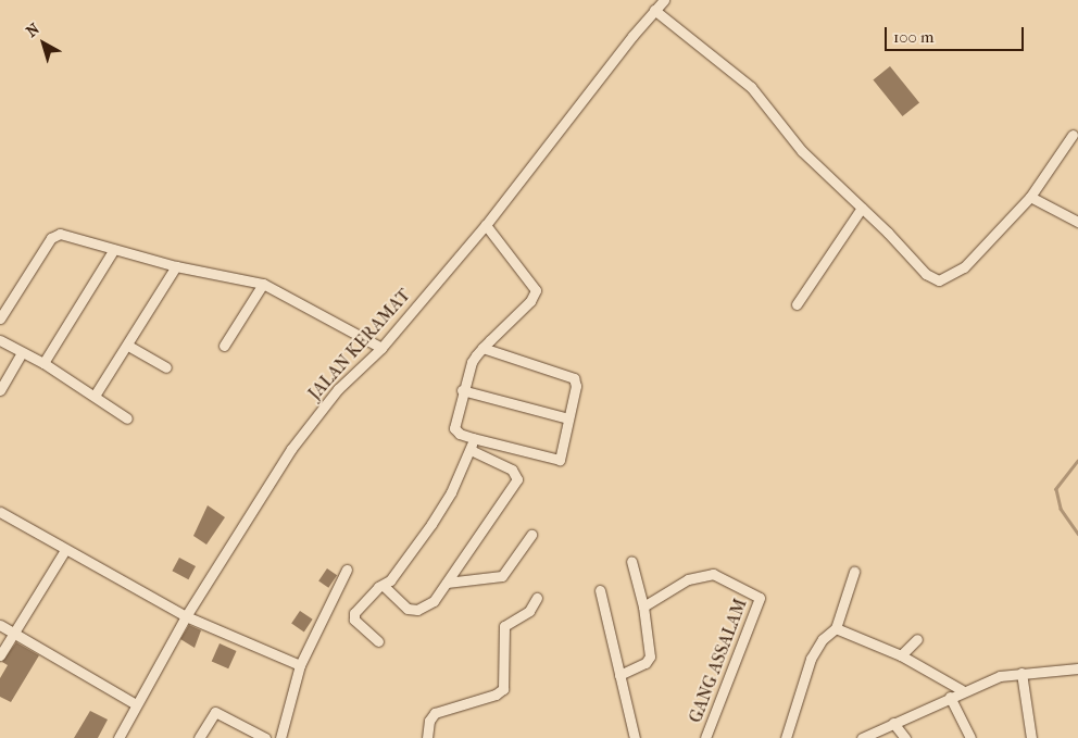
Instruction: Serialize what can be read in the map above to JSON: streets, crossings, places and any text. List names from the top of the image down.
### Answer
{
  "streets": {
    "street": ["JALAN KERAMAT", "GANG ASSALAM"]
  },
  "scale_bar": "100 m",
  "north": "top left"
}
